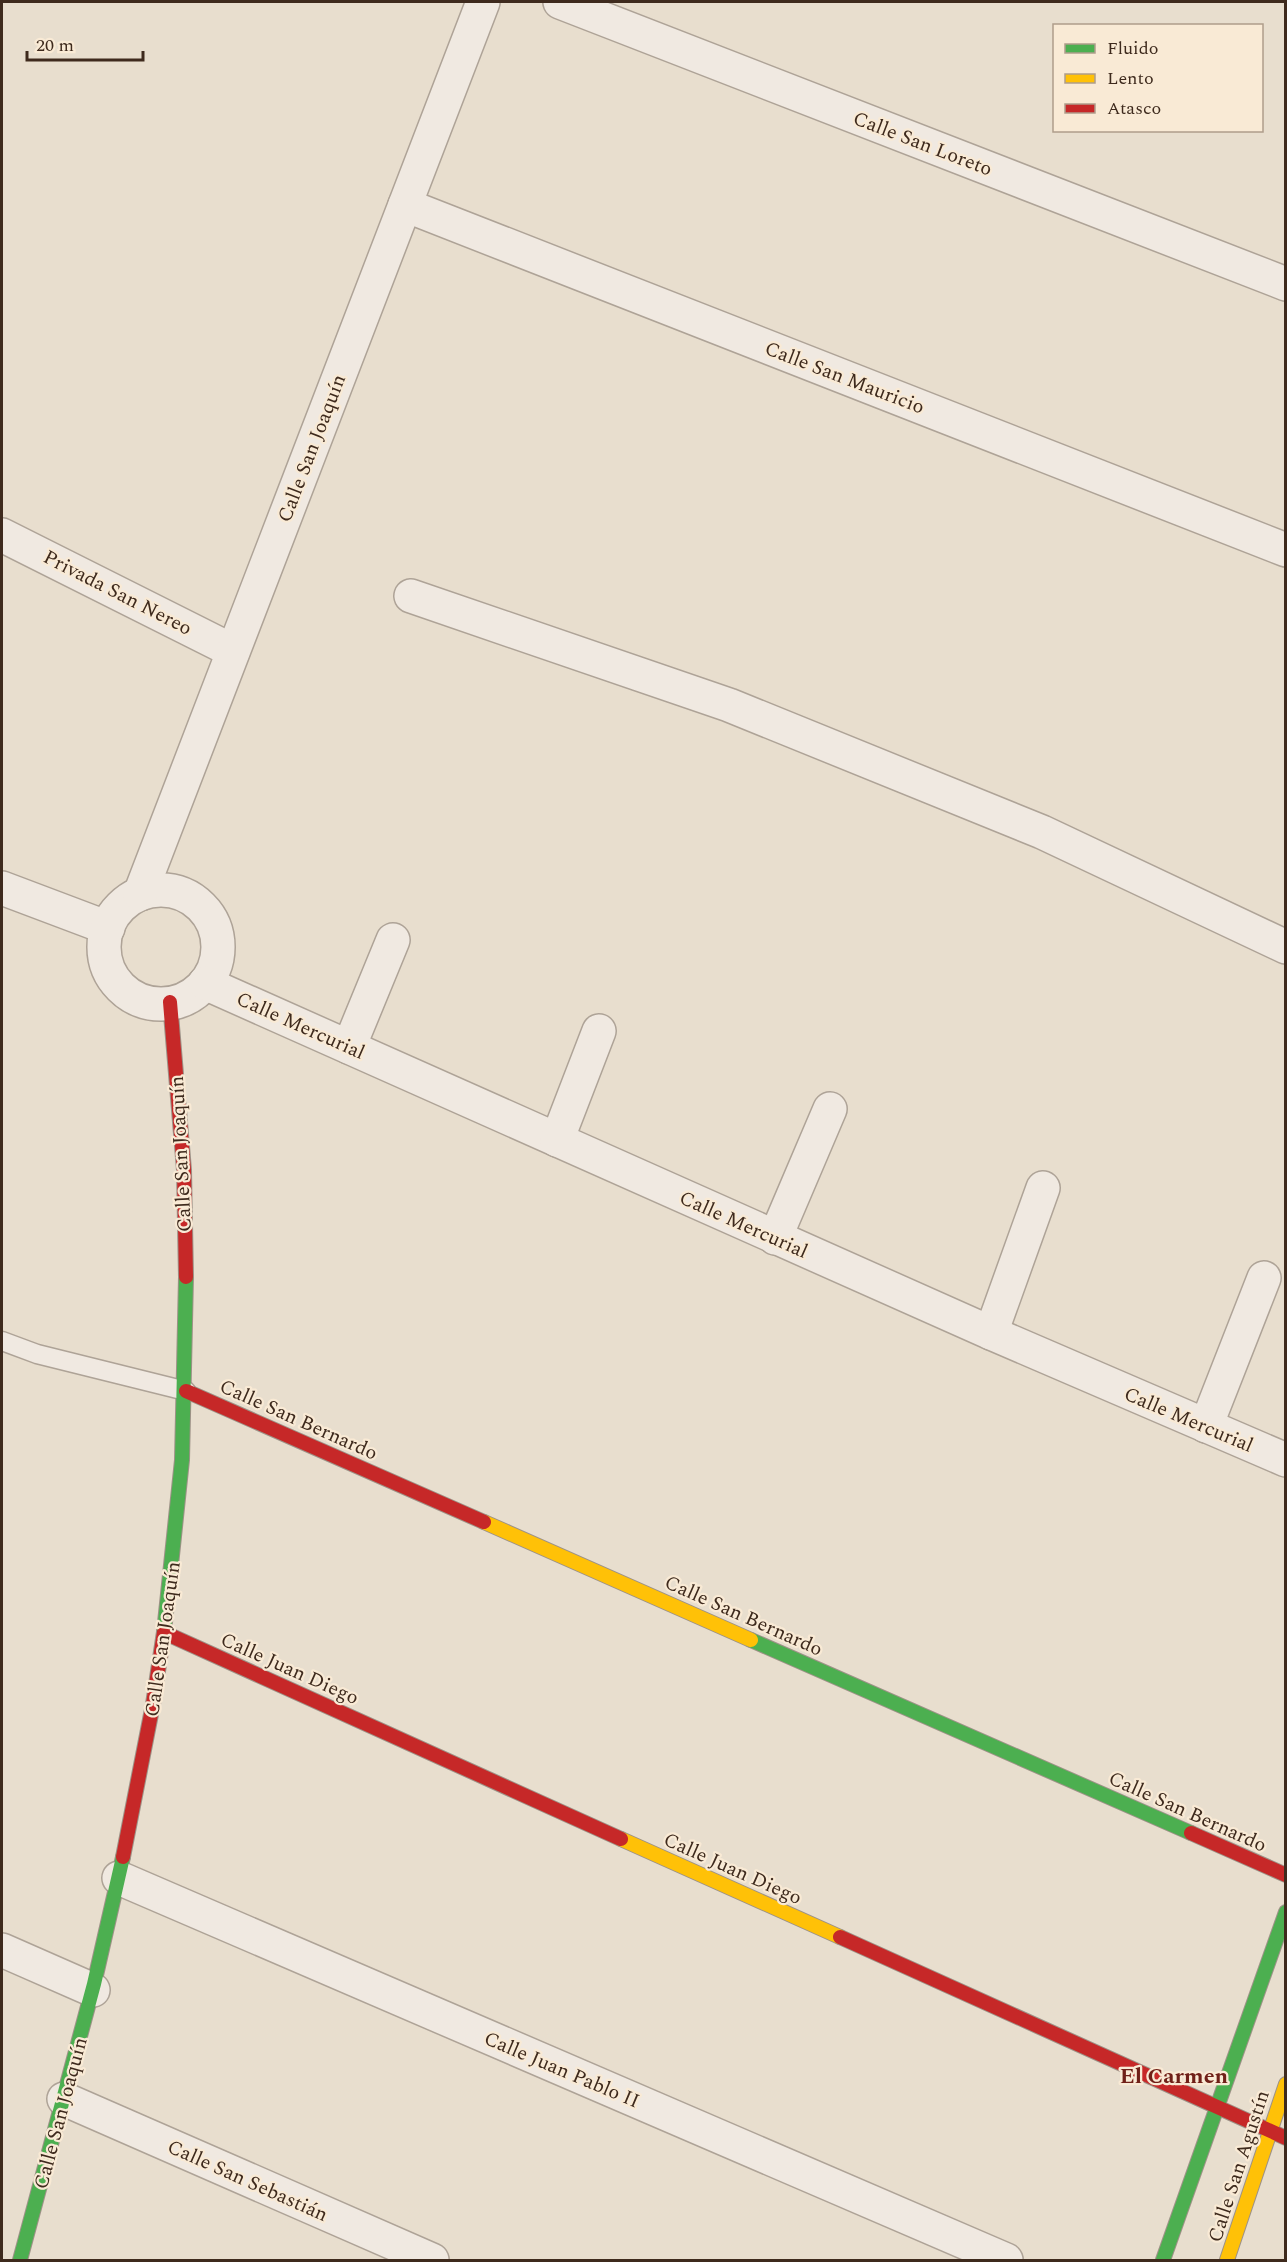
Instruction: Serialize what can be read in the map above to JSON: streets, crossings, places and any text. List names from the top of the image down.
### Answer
{
  "streets": {
    "street": [
      "Calle San Loreto",
      "Calle San Mauricio",
      "Calle San Joaquín",
      "Privada San Nereo",
      "Calle Mercurial",
      "Calle San Bernardo",
      "Calle Juan Diego",
      "Calle Juan Pablo II",
      "Calle San Agustín",
      "Calle San Sebastián"
    ]
  },
  "crossings": [
    ["Calle San Mauricio", "Calle San Joaquín"],
    ["Calle San Joaquín", "Privada San Nereo"],
    ["Calle San Joaquín", "Calle Mercurial"],
    ["Calle San Joaquín", "Calle San Bernardo"],
    ["Calle San Joaquín", "Calle Juan Diego"],
    ["Calle San Joaquín", "Calle Juan Pablo II"],
    ["Calle San Joaquín", "Calle San Sebastián"],
    ["Calle Juan Diego", "Calle San Agustín"]
  ],
  "districts": ["El Carmen"],
  "legend": ["Fluido", "Lento", "Atasco"],
  "scale_bar": "20 m"
}
